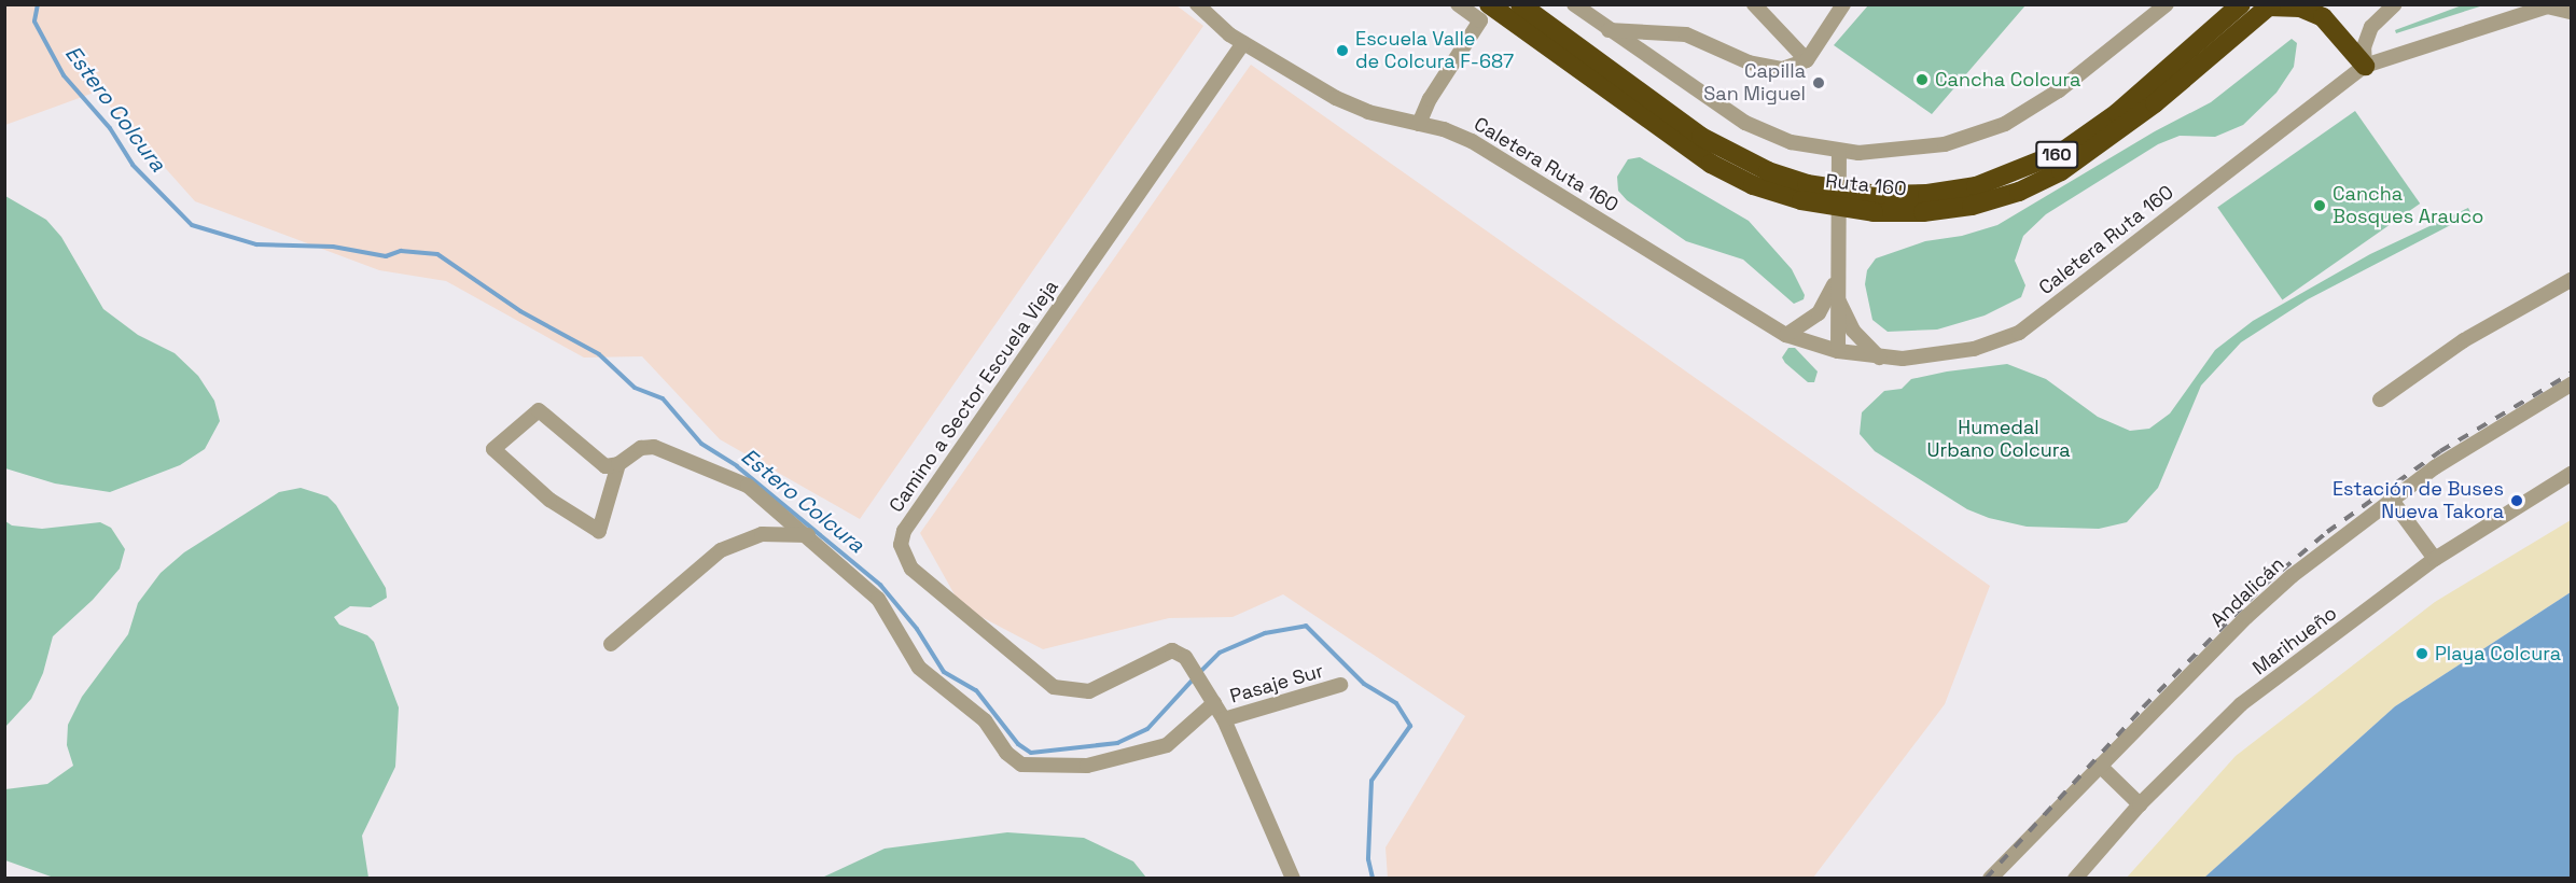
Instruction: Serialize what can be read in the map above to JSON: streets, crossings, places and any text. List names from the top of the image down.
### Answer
{
  "streets": {
    "highway": ["160", "Ruta 160"],
    "street": [
      "Caletera Ruta 160",
      "Camino a Sector Escuela Vieja",
      "Andalicán",
      "Marihueño",
      "Pasaje Sur"
    ]
  },
  "crossings": [
    ["Caletera Ruta 160", "Camino a Sector Escuela Vieja"]
  ],
  "water": ["Estero Colcura"],
  "parks": ["Humedal Urbano Colcura"],
  "places": [
    "Escuela Valle de Colcura F-687",
    "Cancha Colcura",
    "Capilla San Miguel",
    "Cancha Bosques Arauco",
    "Estación de Buses Nueva Takora",
    "Playa Colcura"
  ]
}
